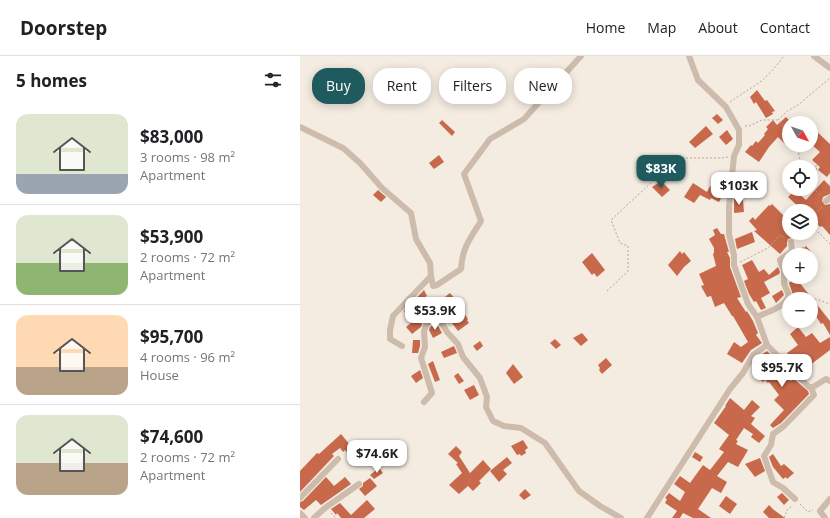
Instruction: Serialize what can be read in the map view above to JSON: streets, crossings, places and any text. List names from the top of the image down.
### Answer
{
  "north": "bottom right",
  "page": {
    "header": "Doorstep",
    "nav": [
      "Home",
      "Map",
      "About",
      "Contact"
    ],
    "heading": "5 homes",
    "chip": [
      "Buy",
      "Rent",
      "Filters",
      "New"
    ],
    "list": [
      {
        "name": "$83,000",
        "note": "3 rooms · 98 m² · Apartment"
      },
      {
        "name": "$53,900",
        "note": "2 rooms · 72 m² · Apartment"
      },
      {
        "name": "$95,700",
        "note": "4 rooms · 96 m² · House"
      },
      {
        "name": "$74,600",
        "note": "2 rooms · 72 m² · Apartment"
      }
    ],
    "map_buttons": ["+", "−"],
    "price": [
      "$83K",
      "$103K",
      "$53.9K",
      "$95.7K",
      "$74.6K"
    ]
  }
}
